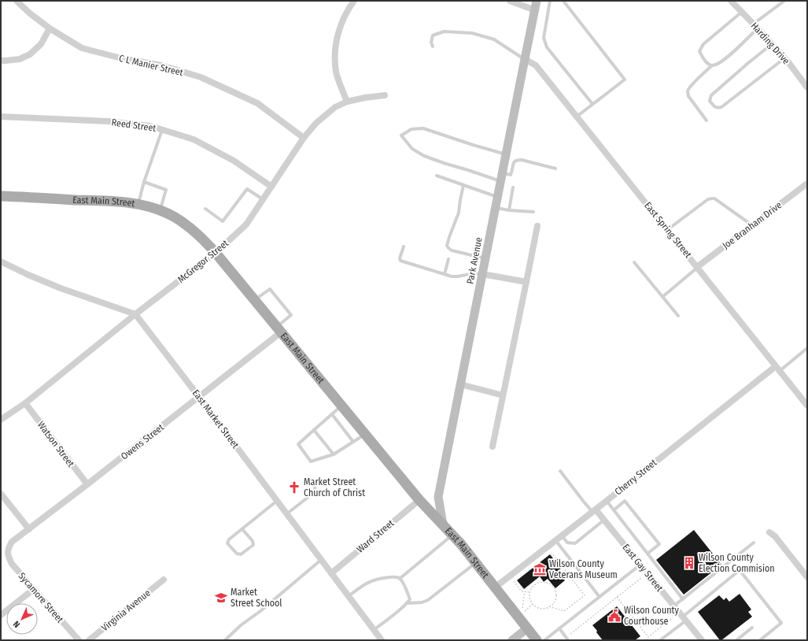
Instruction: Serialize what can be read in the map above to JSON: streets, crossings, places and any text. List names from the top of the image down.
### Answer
{
  "streets": {
    "main road": ["East Main Street"],
    "street": [
      "Harding Drive",
      "C L Manier Street",
      "Reed Street",
      "Joe Branham Drive",
      "East Spring Street",
      "Park Avenue",
      "McGregor Street",
      "East Market Street",
      "Owens Street",
      "Watson Street",
      "Cherry Street",
      "Ward Street",
      "East Gay Street",
      "Sycamore Street",
      "Virginia Avenue"
    ]
  },
  "crossings": [
    ["C L Manier Street", "McGregor Street"],
    ["Reed Street", "McGregor Street"],
    ["East Main Street", "Park Avenue"],
    ["East Main Street", "McGregor Street"],
    ["East Main Street", "Owens Street"],
    ["East Main Street", "Cherry Street"],
    ["East Main Street", "Ward Street"],
    ["Joe Branham Drive", "East Spring Street"],
    ["East Spring Street", "Park Avenue"],
    ["East Spring Street", "Cherry Street"],
    ["McGregor Street", "East Market Street"],
    ["McGregor Street", "Watson Street"],
    ["East Market Street", "Owens Street"],
    ["East Market Street", "Ward Street"],
    ["Owens Street", "Watson Street"],
    ["Owens Street", "Sycamore Street"],
    ["Cherry Street", "East Gay Street"]
  ],
  "places": {
    "church": ["Market Street Church of Christ"],
    "building": ["Wilson County Election Commision"],
    "museum": ["Wilson County Veterans Museum"],
    "school or university": ["Market Street School"],
    "public building": ["Wilson County Courthouse"]
  },
  "north": "bottom left"
}
